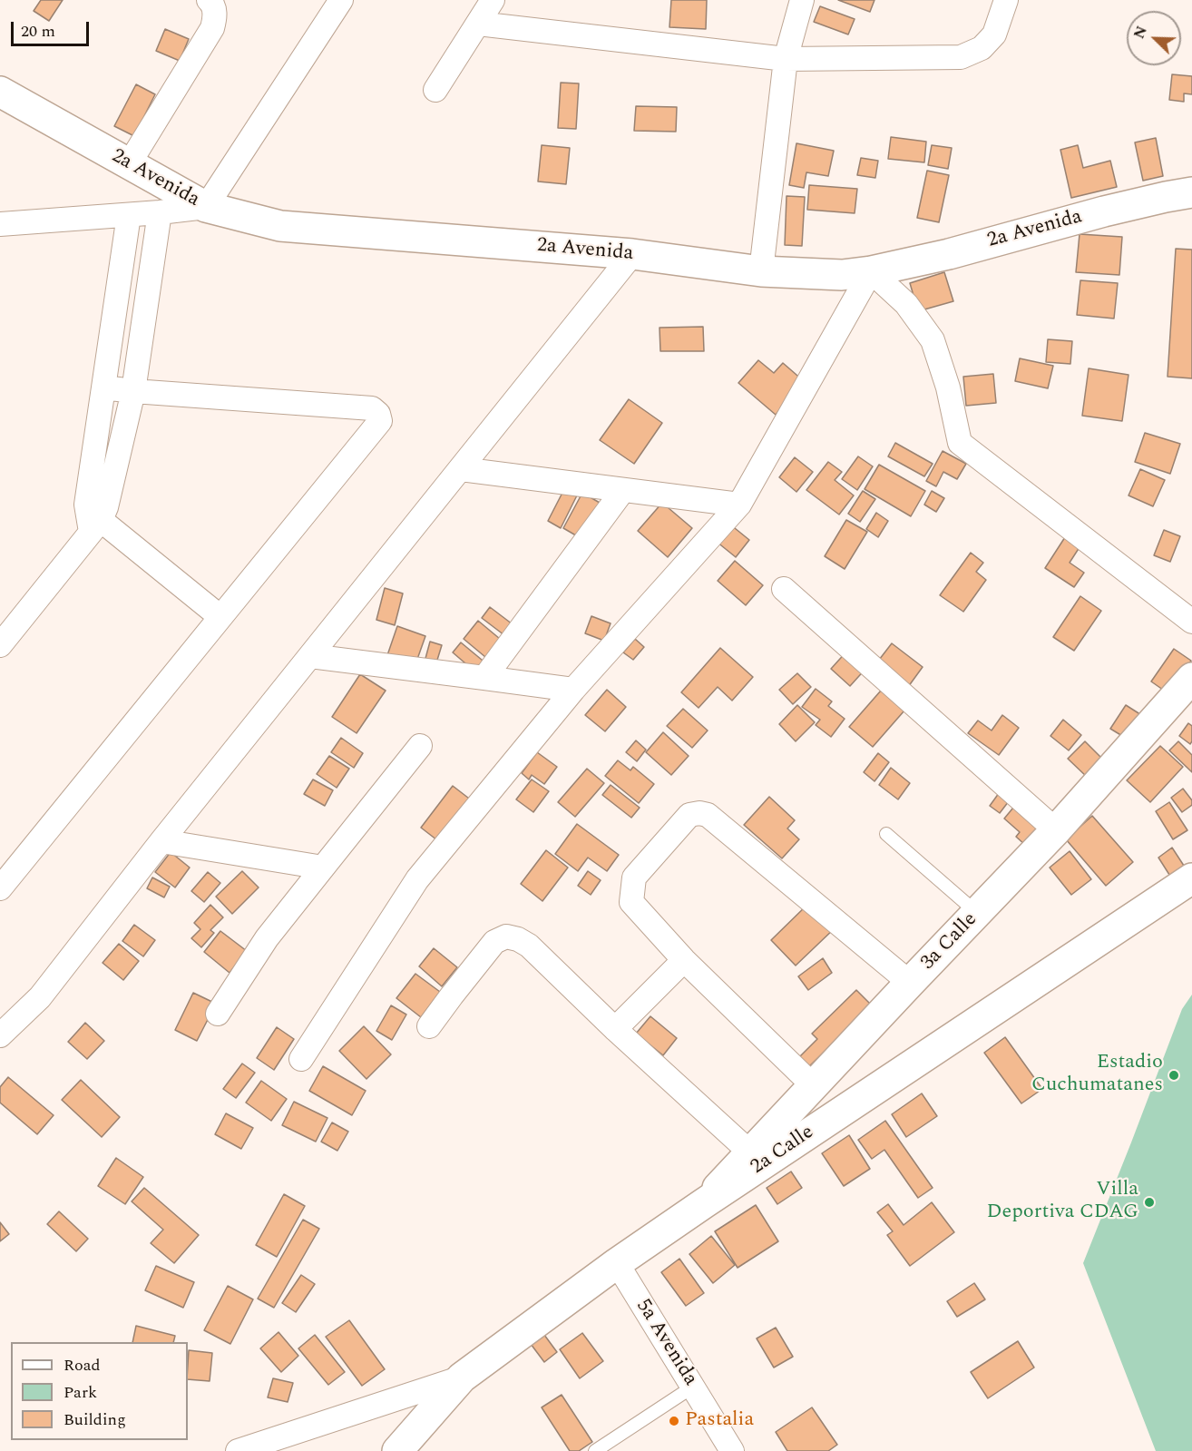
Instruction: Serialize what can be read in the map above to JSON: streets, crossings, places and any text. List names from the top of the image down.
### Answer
{
  "streets": {
    "street": [
      "2a Avenida",
      "3a Calle",
      "2a Calle",
      "5a Avenida"
    ]
  },
  "crossings": [
    ["3a Calle", "2a Calle"],
    ["2a Calle", "5a Avenida"]
  ],
  "places": ["Estadio Cuchumatanes", "Villa Deportiva CDAG", "Pastalia"],
  "legend": ["Road", "Park", "Building"],
  "scale_bar": "20 m",
  "north": "top left"
}
